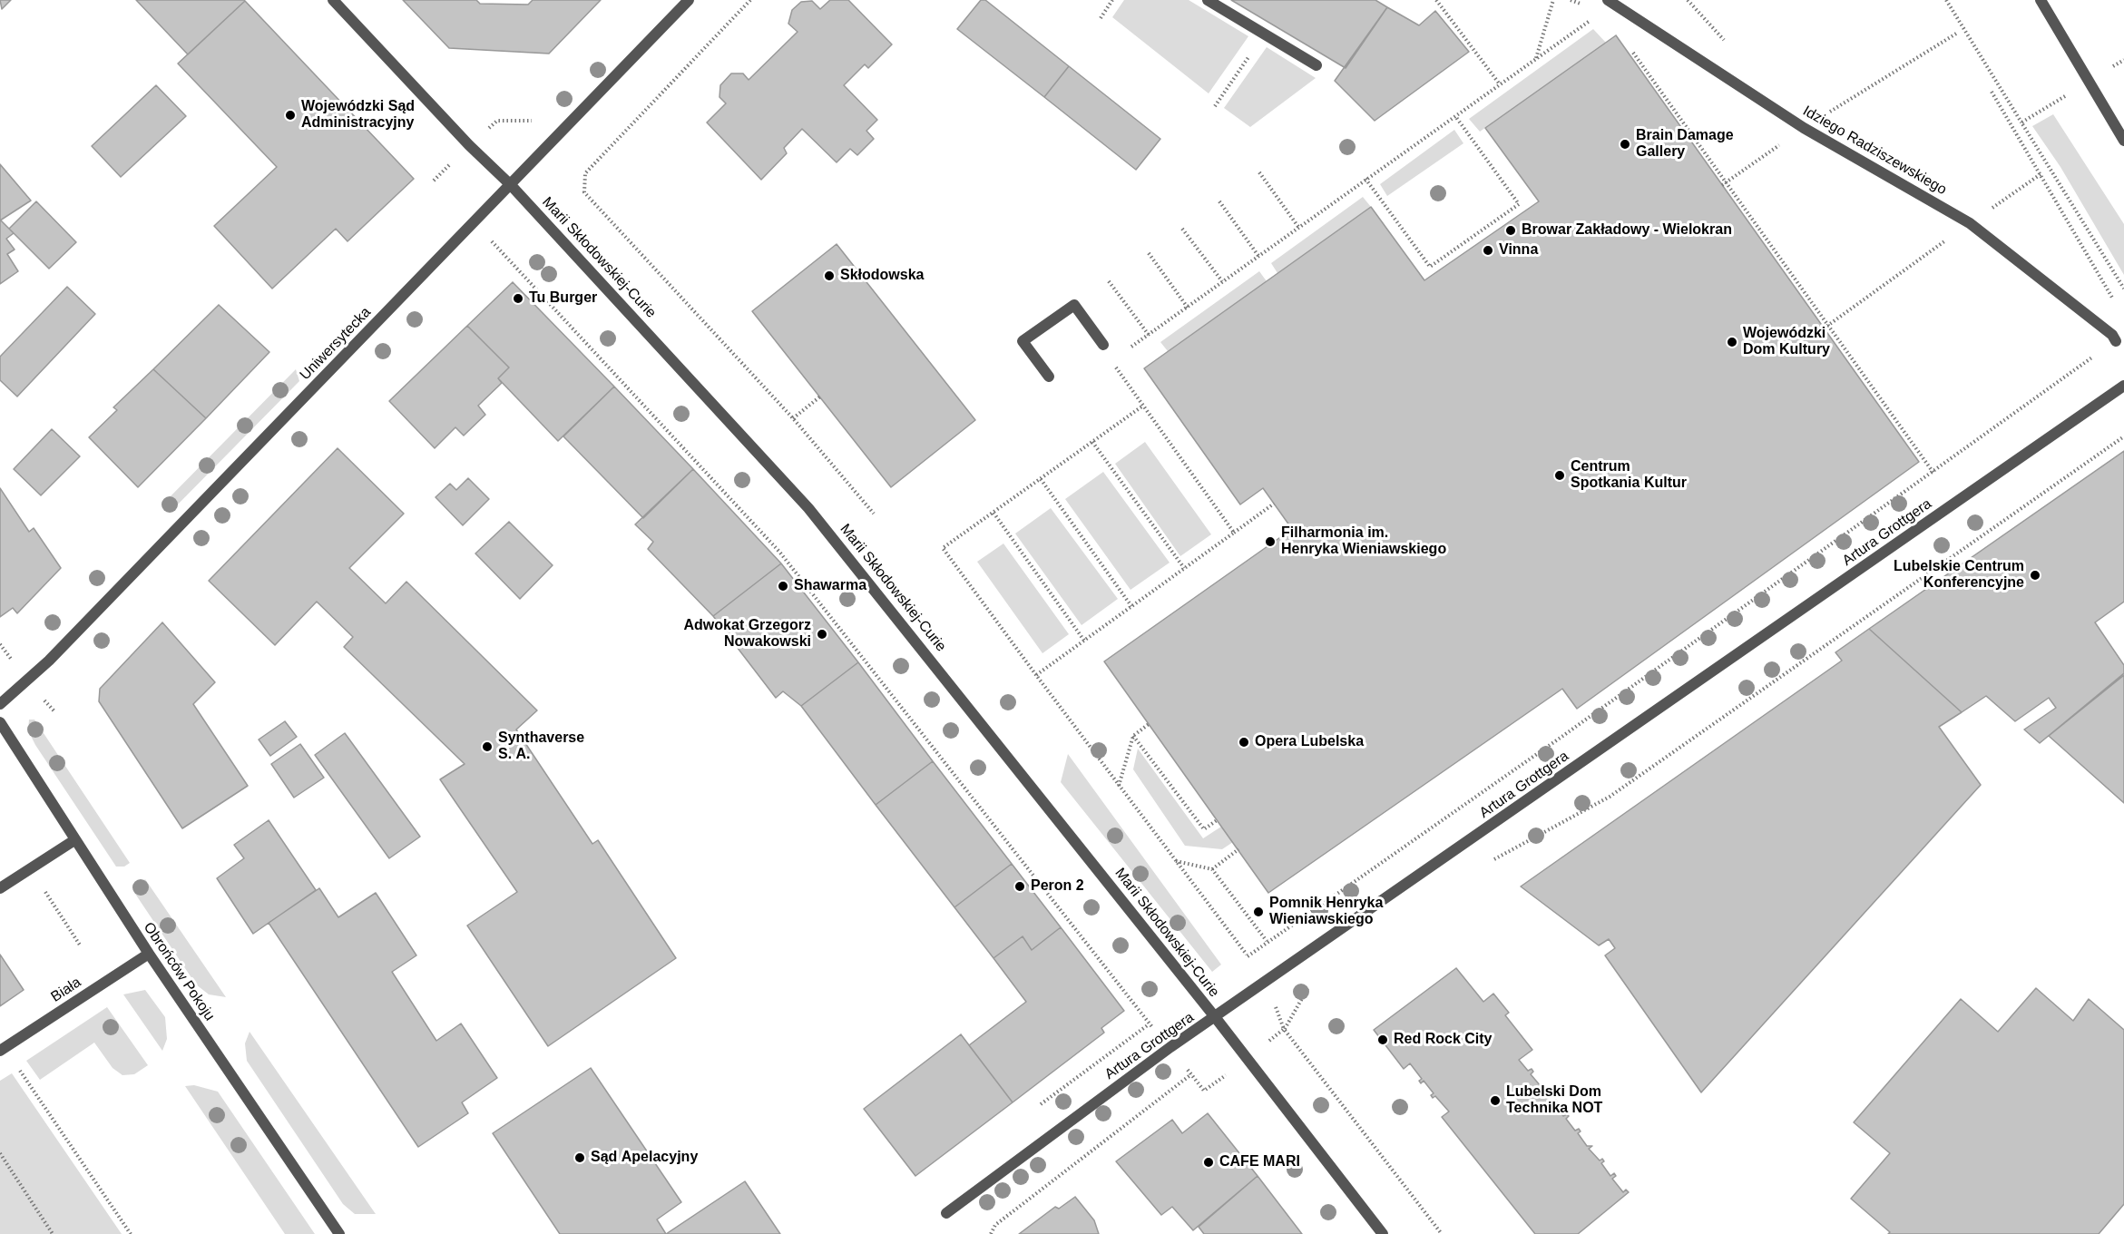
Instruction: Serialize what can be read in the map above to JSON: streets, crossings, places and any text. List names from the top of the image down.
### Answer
{
  "streets": {
    "street": [
      "Idziego Radziszewskiego",
      "Marii Skłodowskiej-Curie",
      "Uniwersytecka",
      "Artura Grottgera",
      "Obrońców Pokoju",
      "Biała"
    ]
  },
  "crossings": [
    ["Marii Skłodowskiej-Curie", "Uniwersytecka"],
    ["Marii Skłodowskiej-Curie", "Artura Grottgera"],
    ["Obrońców Pokoju", "Biała"]
  ],
  "places": [
    "Wojewódzki Sąd Administracyjny",
    "Brain Damage Gallery",
    "Browar Zakładowy - Wielokran",
    "Vinna",
    "Skłodowska",
    "Tu Burger",
    "Wojewódzki Dom Kultury",
    "Centrum Spotkania Kultur",
    "Filharmonia im. Henryka Wieniawskiego",
    "Lubelskie Centrum Konferencyjne",
    "Shawarma",
    "Adwokat Grzegorz Nowakowski",
    "Opera Lubelska",
    "Synthaverse S. A.",
    "Peron 2",
    "Pomnik Henryka Wieniawskiego",
    "Red Rock City",
    "Lubelski Dom Technika NOT",
    "Sąd Apelacyjny",
    "CAFE MARI"
  ]
}
